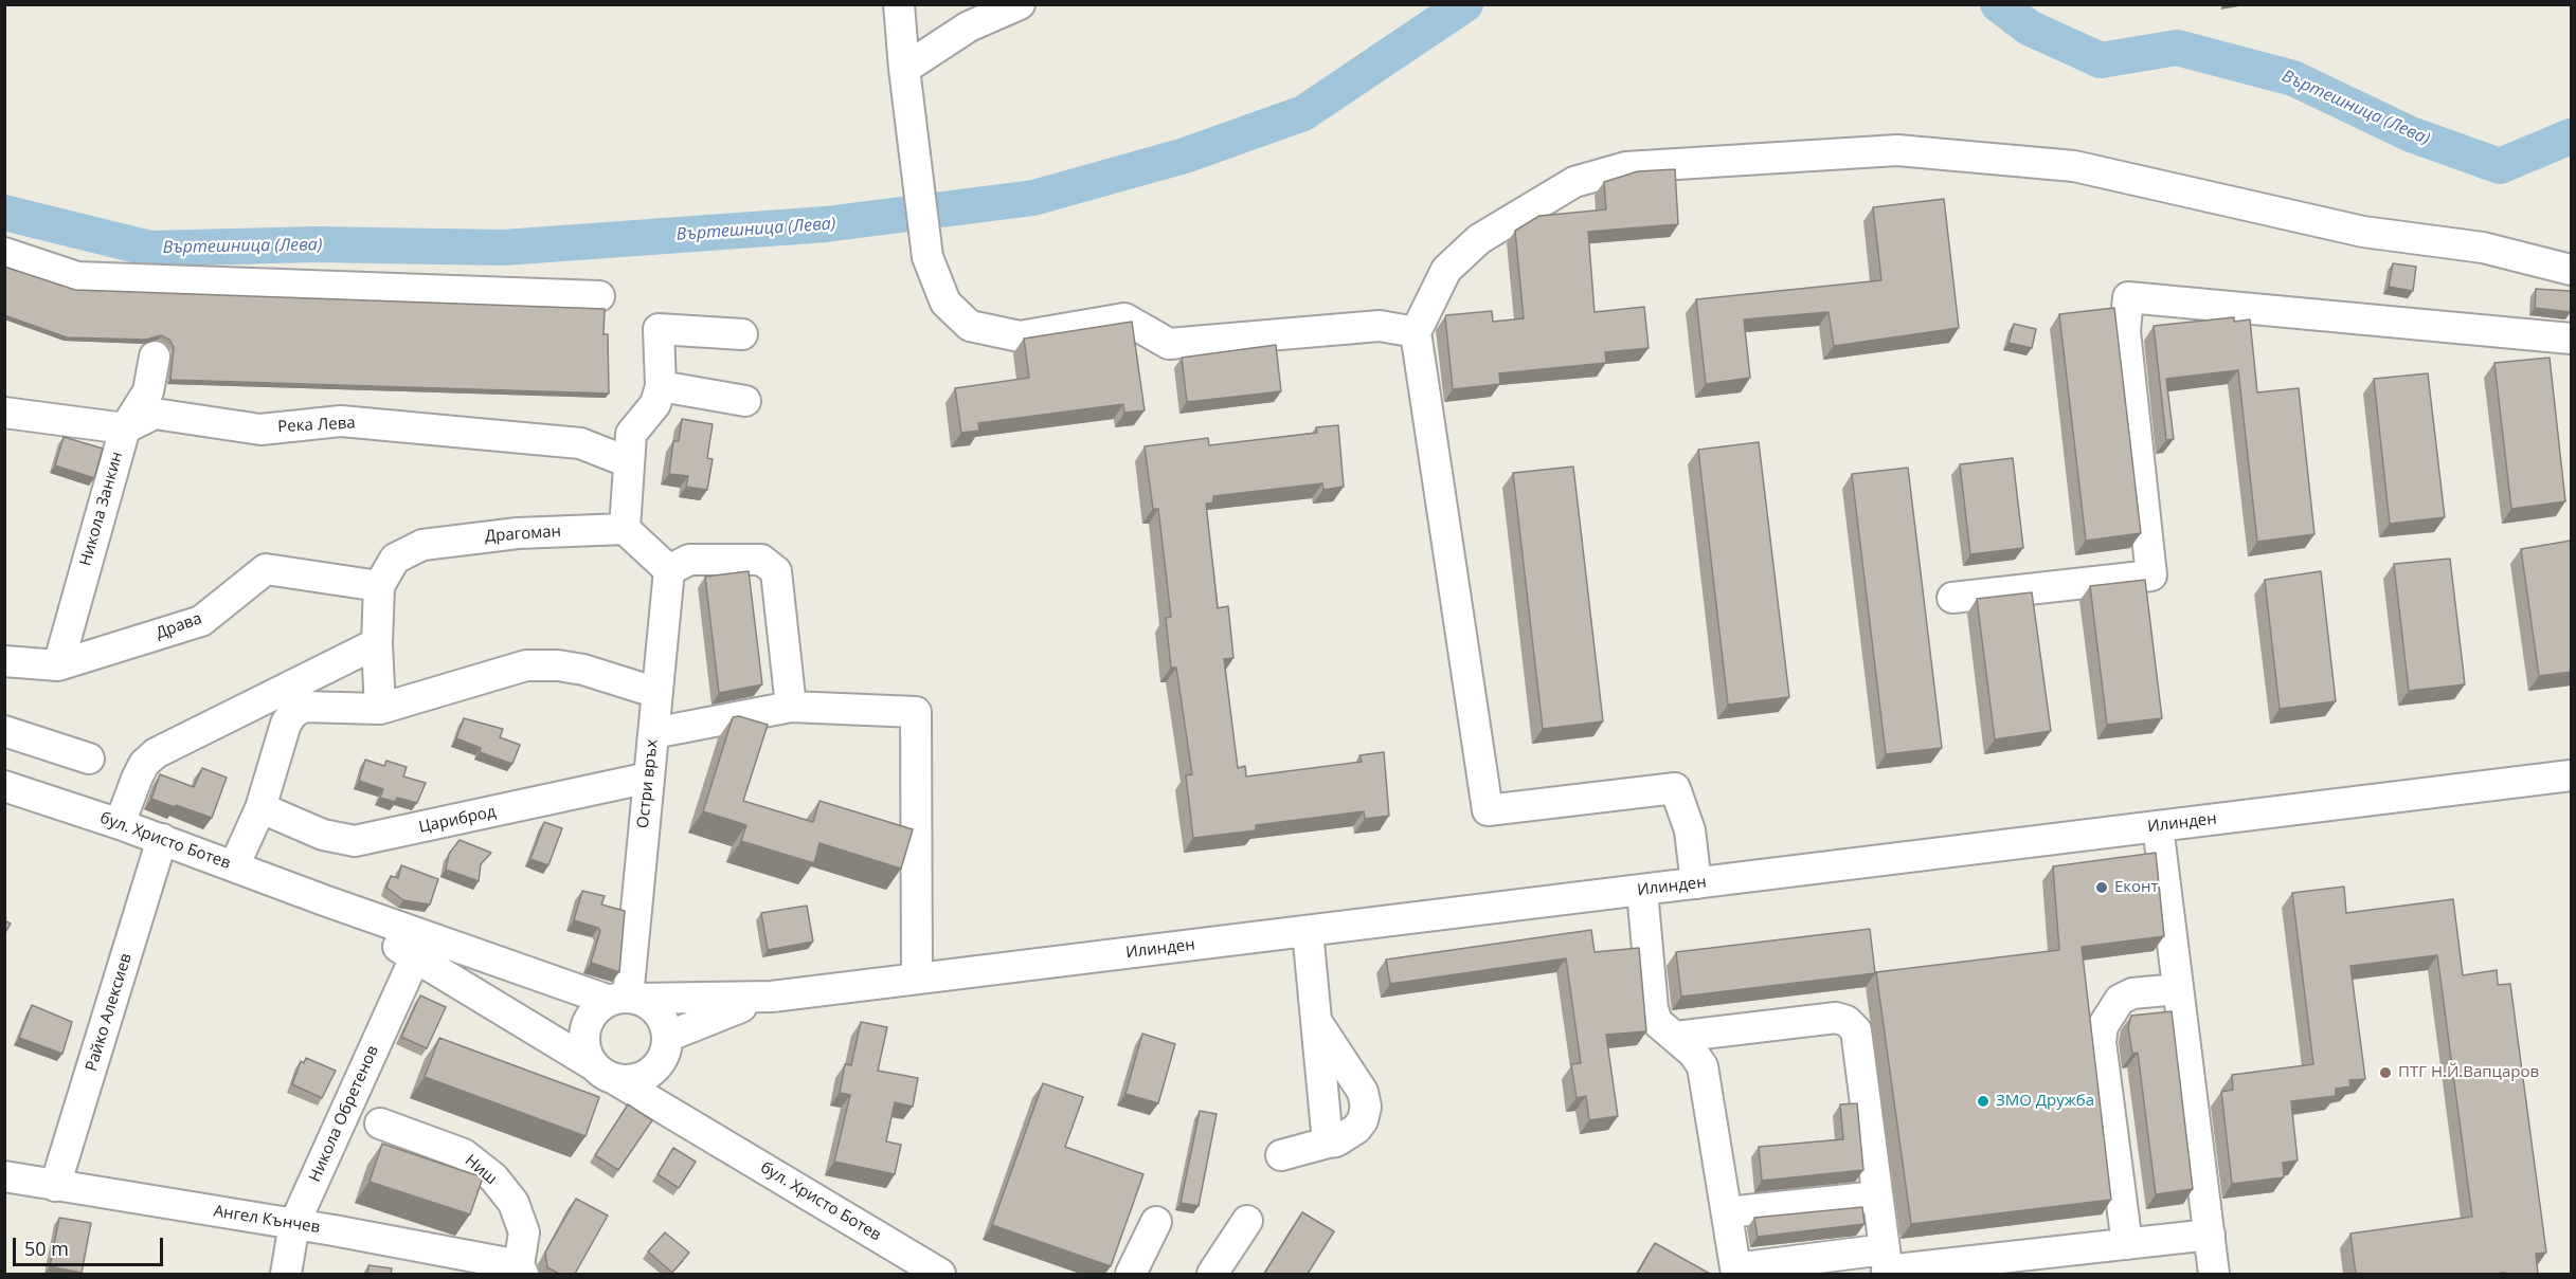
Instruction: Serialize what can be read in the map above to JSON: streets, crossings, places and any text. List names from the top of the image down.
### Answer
{
  "streets": {
    "street": [
      "Река Лева",
      "Никола Занкин",
      "Драгоман",
      "Драва",
      "Остри връх",
      "Цариброд",
      "Илинден",
      "бул. Христо Ботев",
      "Райко Алексиев",
      "Никола Обретенов",
      "Ниш",
      "Ангел Кънчев"
    ]
  },
  "crossings": [
    ["Река Лева", "Никола Занкин"],
    ["Никола Занкин", "Драва"],
    ["Драгоман", "Драва"],
    ["Остри връх", "Цариброд"],
    ["Остри връх", "Илинден"],
    ["Остри връх", "бул. Христо Ботев"],
    ["Илинден", "бул. Христо Ботев"],
    ["бул. Христо Ботев", "Райко Алексиев"],
    ["бул. Христо Ботев", "Никола Обретенов"],
    ["Райко Алексиев", "Ангел Кънчев"],
    ["Никола Обретенов", "Ангел Кънчев"],
    ["Ниш", "Ангел Кънчев"]
  ],
  "water": ["Въртешница (Лева)"],
  "places": ["Еконт", "ПТГ Н.Й.Вапцаров", "ЗМО Дружба"],
  "scale_bar": "50 m"
}
